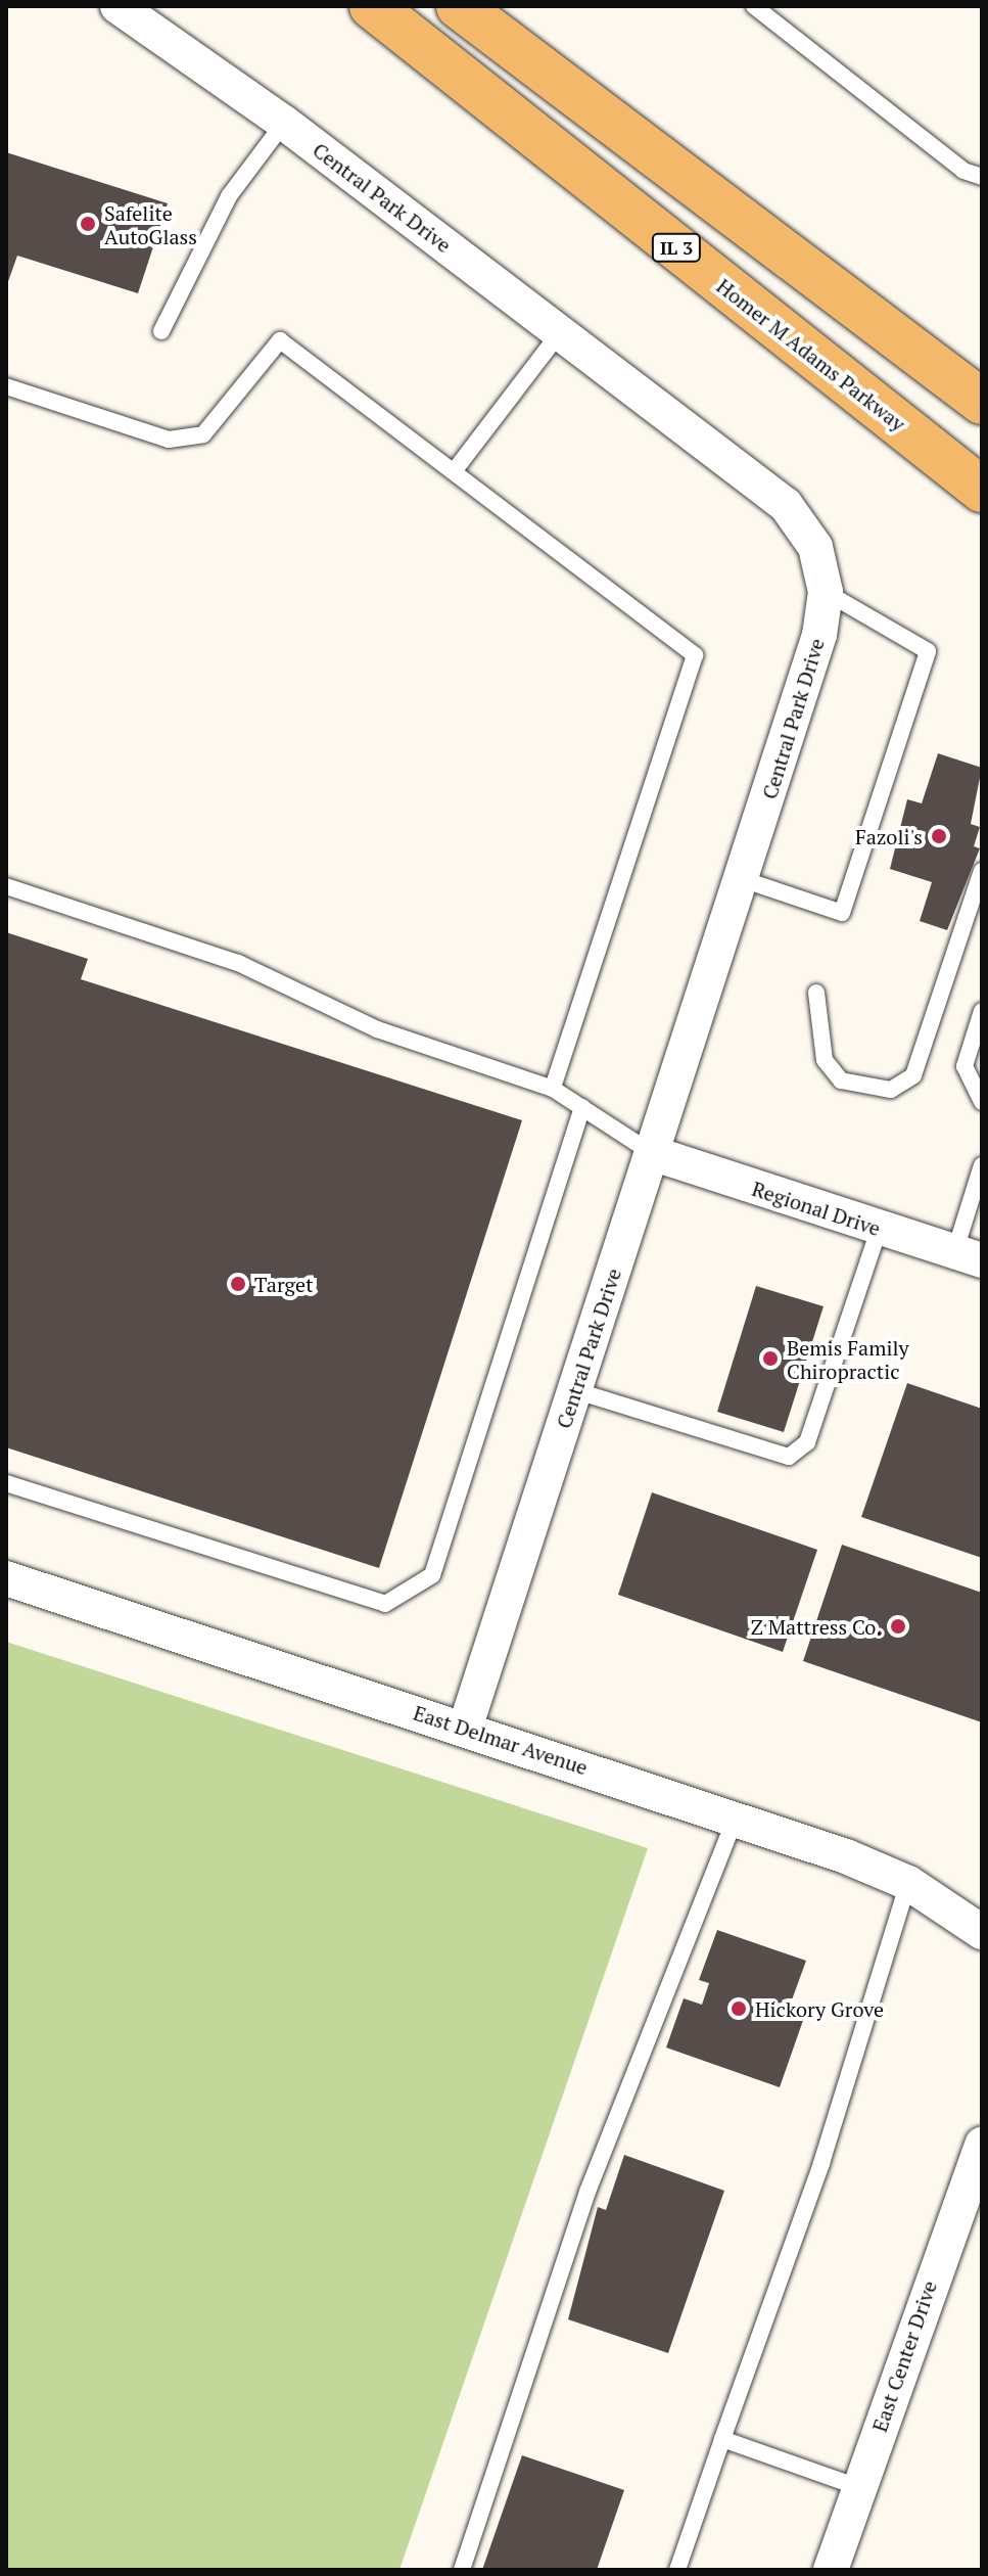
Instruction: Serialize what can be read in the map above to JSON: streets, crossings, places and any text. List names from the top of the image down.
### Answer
{
  "streets": {
    "main road": ["IL 3", "Homer M Adams Parkway"],
    "street": [
      "Central Park Drive",
      "Regional Drive",
      "East Delmar Avenue",
      "East Center Drive"
    ]
  },
  "crossings": [
    ["Central Park Drive", "Regional Drive"],
    ["Central Park Drive", "East Delmar Avenue"]
  ],
  "places": [
    "Safelite AutoGlass",
    "Fazoli's",
    "Target",
    "Bemis Family Chiropractic",
    "Z Mattress Co.",
    "Hickory Grove"
  ]
}
